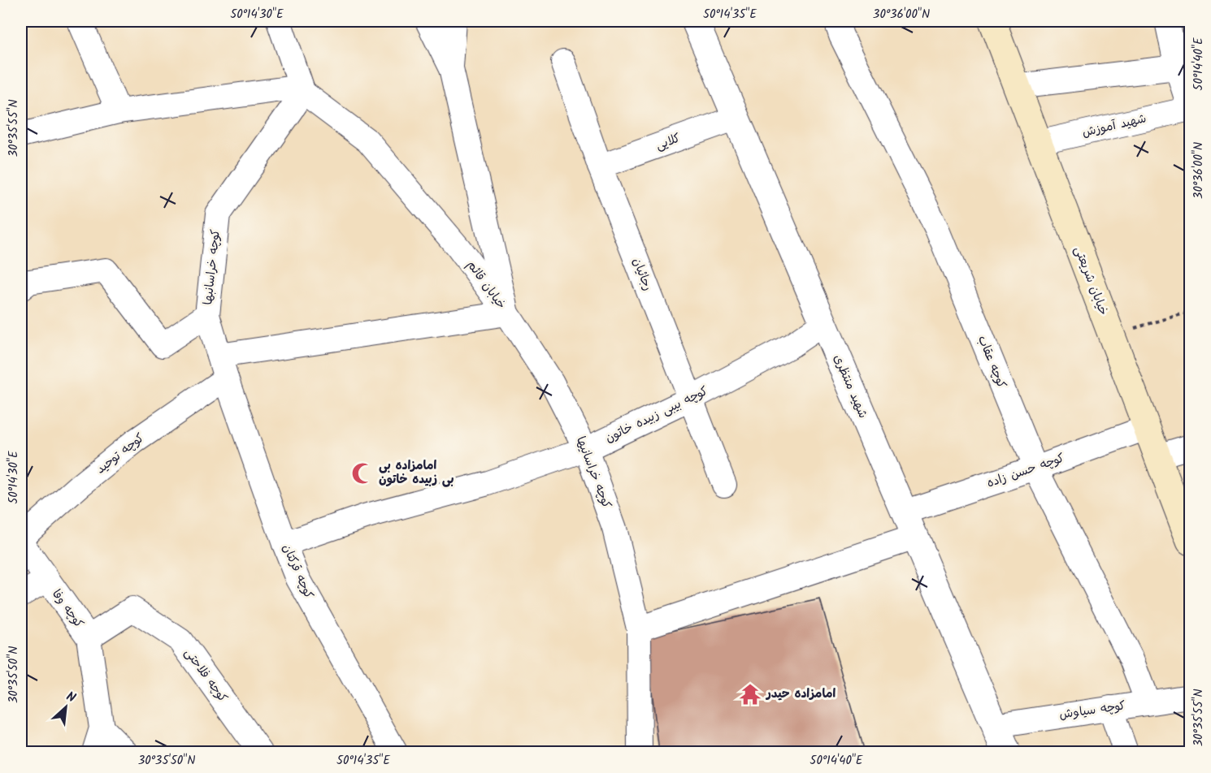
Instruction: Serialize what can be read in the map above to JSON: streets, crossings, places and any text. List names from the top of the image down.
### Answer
{
  "streets": {
    "main road": ["خیابان شریعتی"],
    "street": [
      "شهید آموزش",
      "کلایی",
      "کوچه خراسانبها",
      "رجائیان",
      "خیابان قائم",
      "کوچه عقاب",
      "شهید منتظری",
      "کوچه بیبی زبیده خاتون",
      "کوچه توحید",
      "کوچه حسن زاده",
      "کوچه خراسانیها",
      "کوچه قرکتان",
      "کوچه وفا",
      "کوچه فلاحتی",
      "کوچه سیاوش"
    ]
  },
  "crossings": [
    ["شهید آموزش", "خیابان شریعتی"],
    ["کلایی", "رجائیان"],
    ["کلایی", "شهید منتظری"],
    ["کوچه خراسانبها", "خیابان قائم"],
    ["کوچه خراسانبها", "کوچه توحید"],
    ["کوچه خراسانبها", "کوچه قرکتان"],
    ["رجائیان", "کوچه بیبی زبیده خاتون"],
    ["خیابان شریعتی", "کوچه حسن زاده"],
    ["خیابان قائم", "کوچه توحید"],
    ["خیابان قائم", "کوچه خراسانیها"],
    ["خیابان قائم", "کوچه قرکتان"],
    ["کوچه عقاب", "کوچه حسن زاده"],
    ["کوچه عقاب", "کوچه سیاوش"],
    ["شهید منتظری", "کوچه بیبی زبیده خاتون"],
    ["شهید منتظری", "کوچه حسن زاده"],
    ["شهید منتظری", "کوچه سیاوش"],
    ["کوچه بیبی زبیده خاتون", "کوچه خراسانیها"],
    ["کوچه بیبی زبیده خاتون", "کوچه قرکتان"],
    ["کوچه توحید", "کوچه قرکتان"],
    ["کوچه وفا", "کوچه فلاحتی"]
  ],
  "places": {
    "mosque": ["امامزاده بی بی زبیده خاتون"],
    "temple": ["امامزاده حیدر"]
  },
  "north": "top right",
  "coordinates": [
    "50°14'30\"E",
    "50°14'35\"E",
    "30°36'00\"N",
    "50°14'40\"E",
    "30°35'55\"N",
    "30°35'50\"N"
  ]
}
